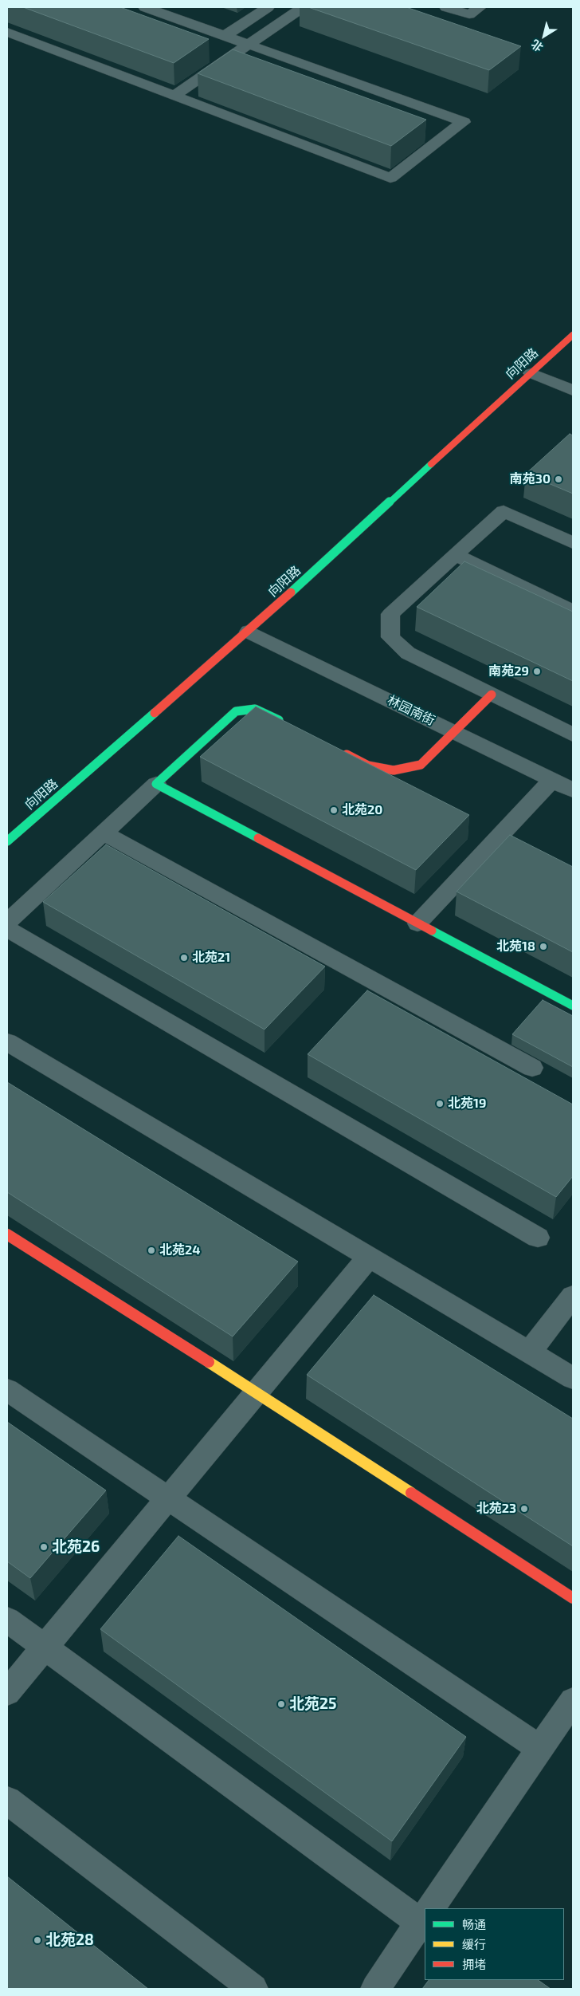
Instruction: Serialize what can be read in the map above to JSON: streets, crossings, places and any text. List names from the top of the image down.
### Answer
{
  "streets": {
    "street": ["向阳路", "林园南街"]
  },
  "crossings": [
    ["向阳路", "林园南街"]
  ],
  "places": [
    "南苑30",
    "南苑29",
    "北苑20",
    "北苑18",
    "北苑21",
    "北苑19",
    "北苑24",
    "北苑23",
    "北苑26",
    "北苑25",
    "北苑28"
  ],
  "legend": ["畅通", "缓行", "拥堵"],
  "north": "bottom left"
}
